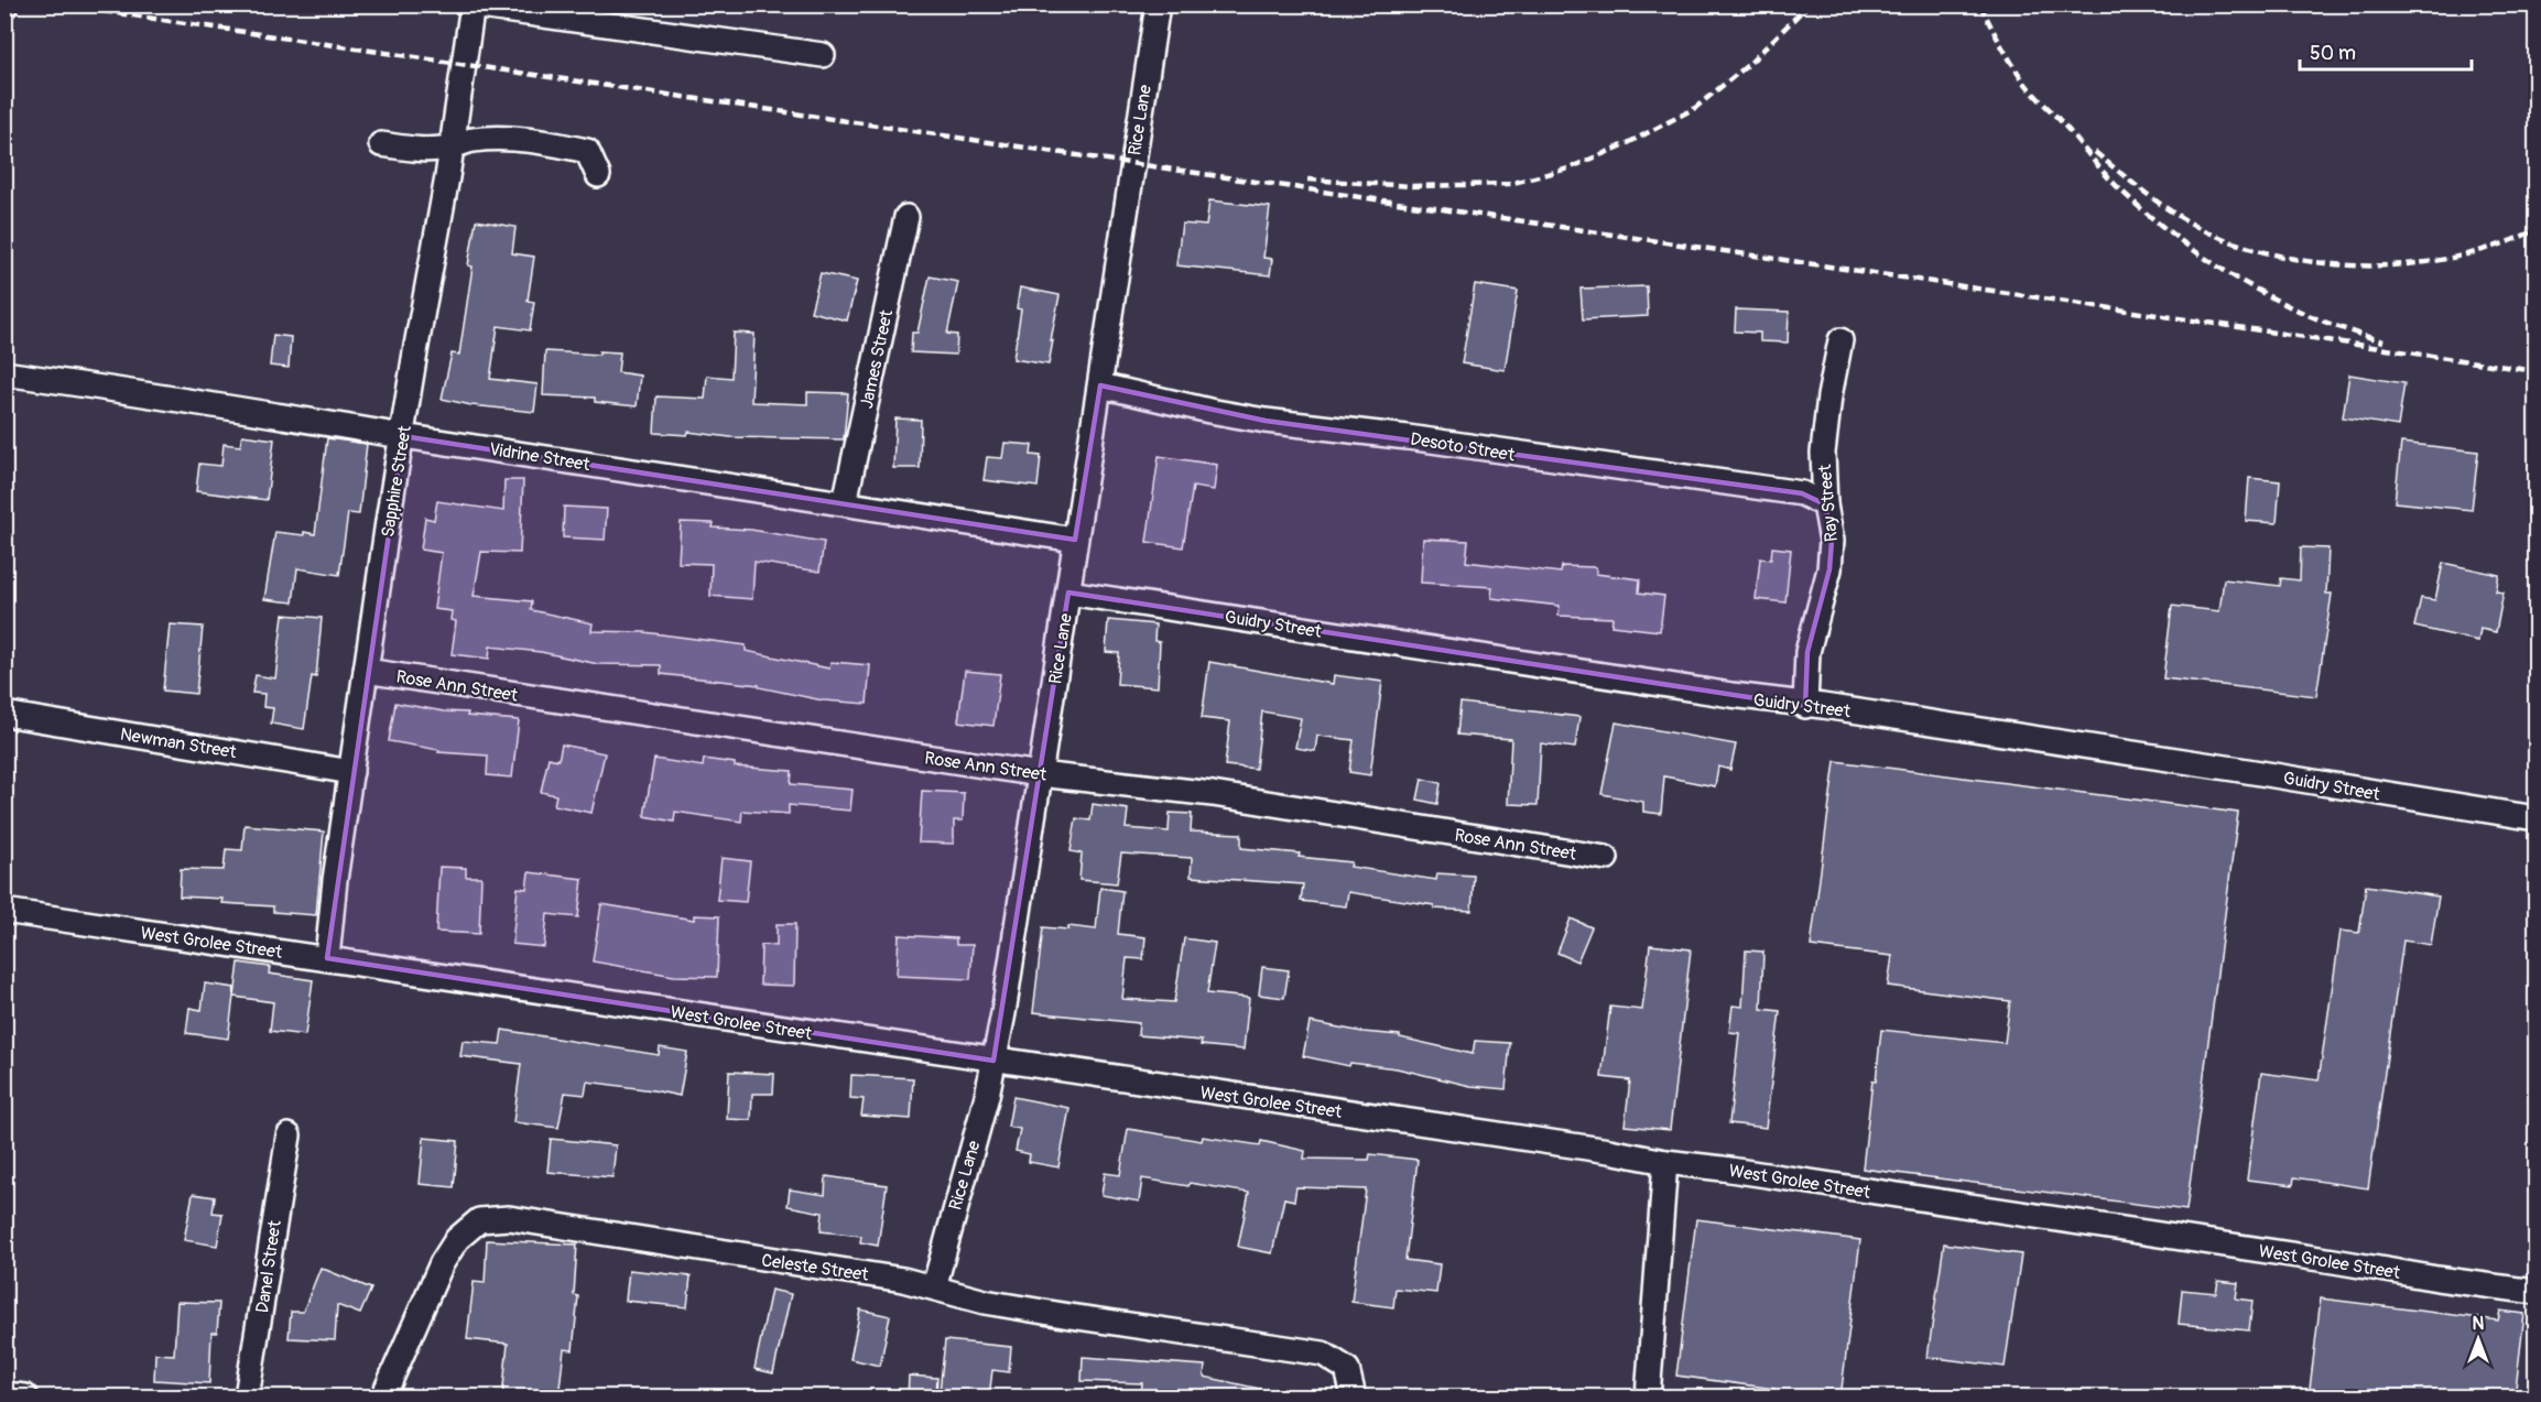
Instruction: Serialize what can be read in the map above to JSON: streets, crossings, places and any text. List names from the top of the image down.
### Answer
{
  "streets": {
    "street": [
      "Rice Lane",
      "James Street",
      "Desoto Street",
      "Vidrine Street",
      "Sapphire Street",
      "Ray Street",
      "Guidry Street",
      "Rose Ann Street",
      "Newman Street",
      "West Grolee Street",
      "Danel Street",
      "Celeste Street"
    ]
  },
  "crossings": [
    ["Rice Lane", "Desoto Street"],
    ["Rice Lane", "Vidrine Street"],
    ["Rice Lane", "Guidry Street"],
    ["Rice Lane", "Rose Ann Street"],
    ["Rice Lane", "West Grolee Street"],
    ["Rice Lane", "Celeste Street"],
    ["James Street", "Vidrine Street"],
    ["Desoto Street", "Ray Street"],
    ["Vidrine Street", "Sapphire Street"],
    ["Sapphire Street", "Rose Ann Street"],
    ["Sapphire Street", "Newman Street"],
    ["Sapphire Street", "West Grolee Street"],
    ["Ray Street", "Guidry Street"]
  ],
  "scale_bar": "50 m",
  "north": "top"
}
